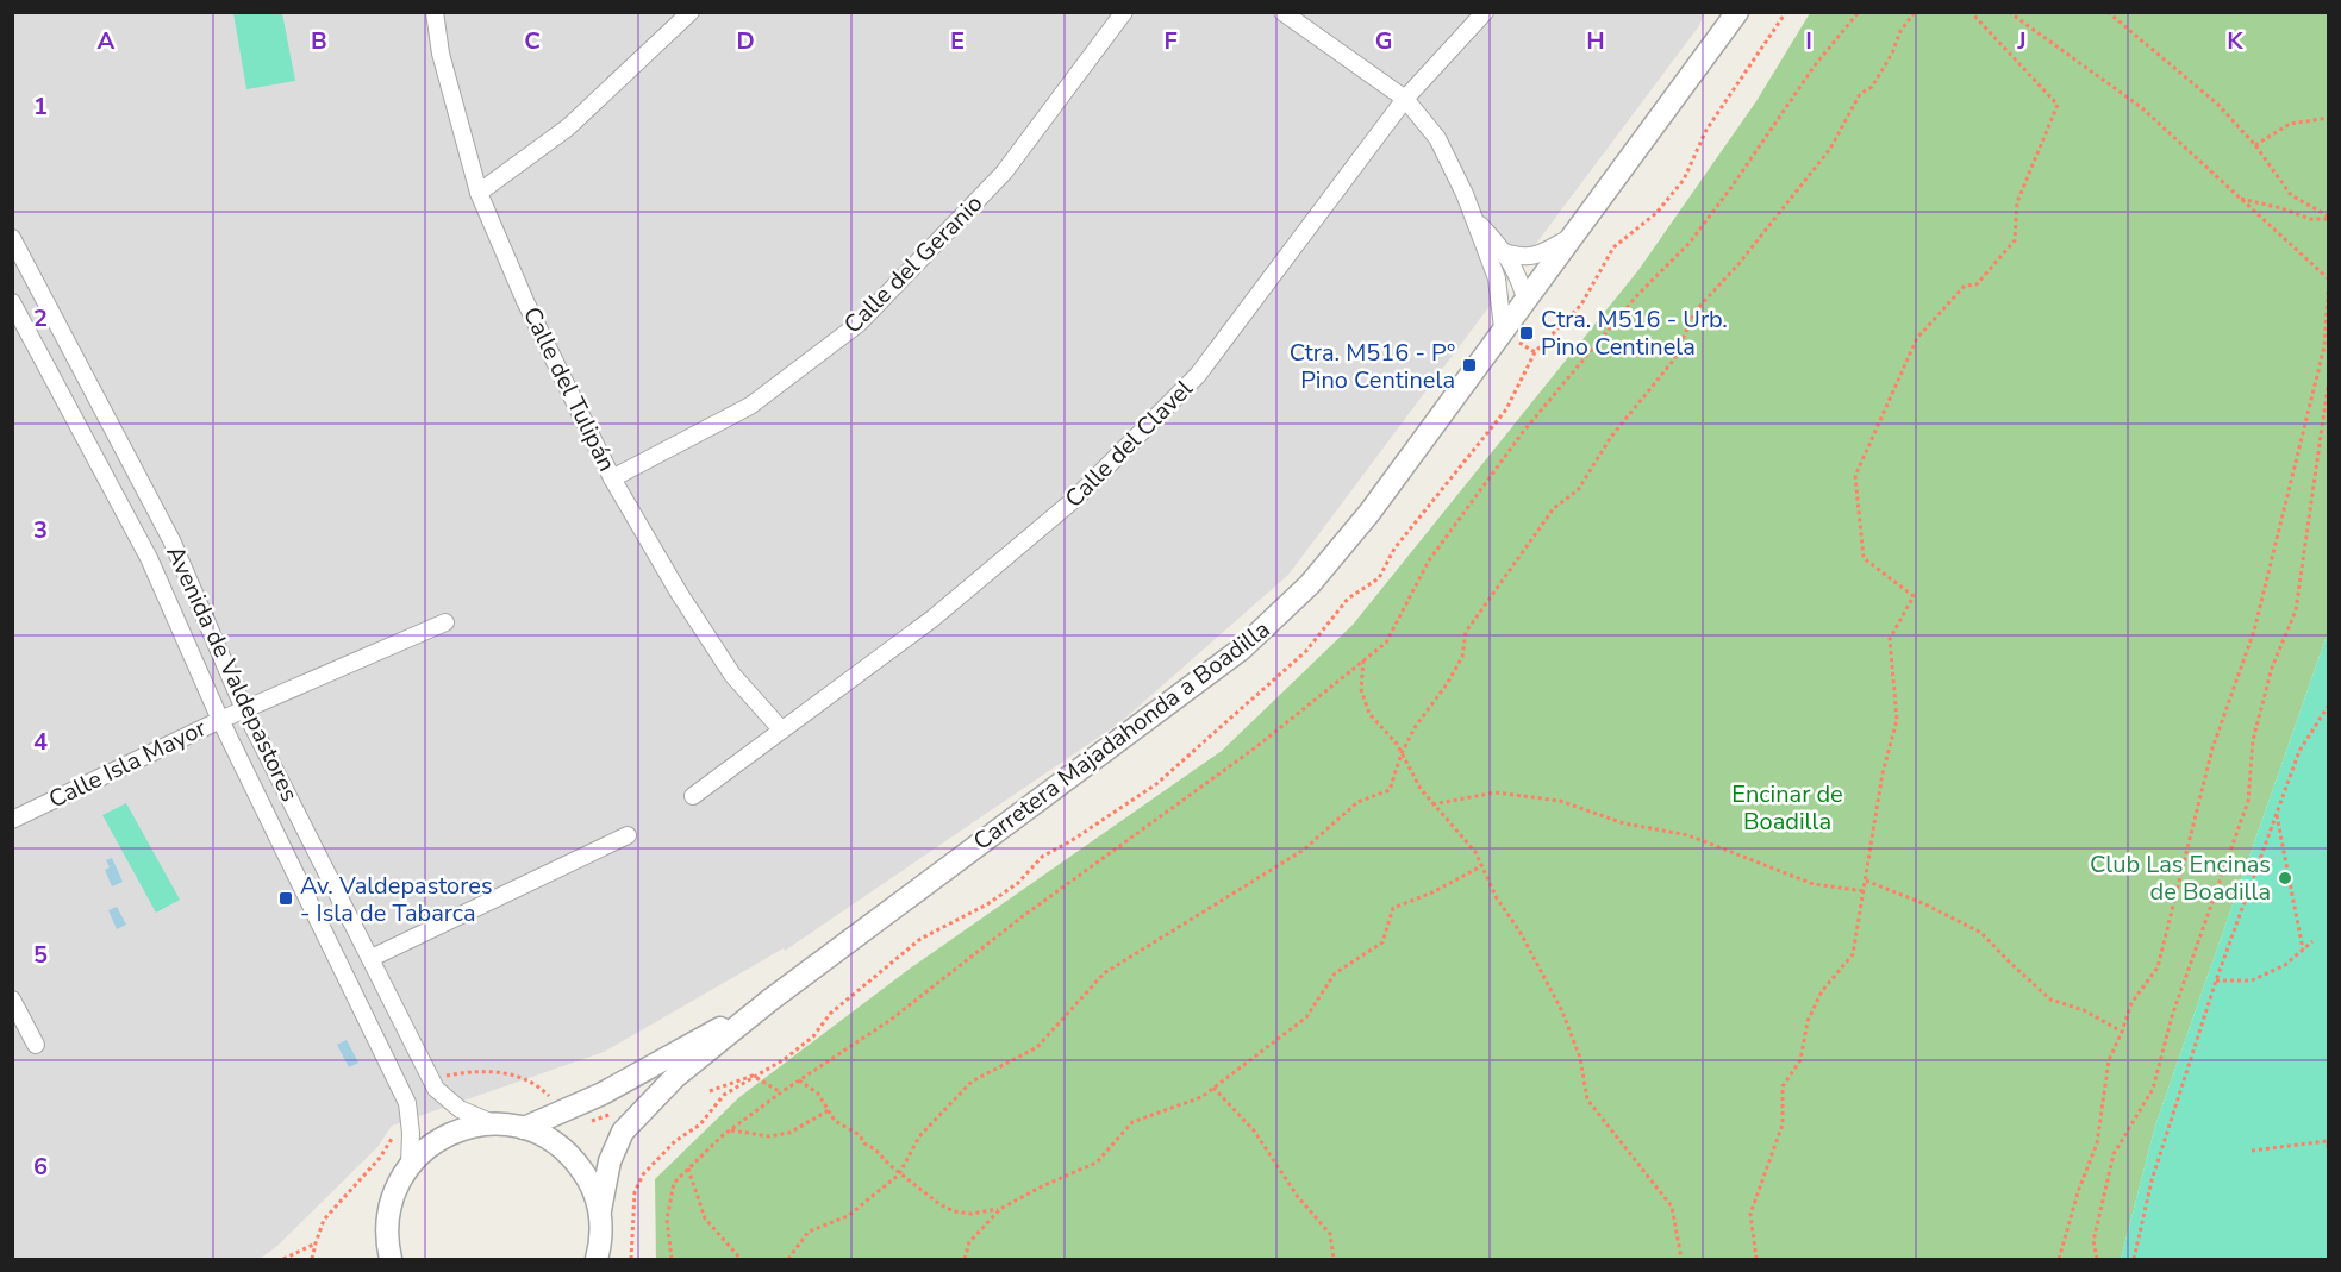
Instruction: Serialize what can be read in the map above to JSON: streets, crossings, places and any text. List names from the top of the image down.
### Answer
{
  "streets": {
    "street": [
      "Calle del Geranio",
      "Calle del Tulipán",
      "Calle del Clavel",
      "Avenida de Valdepastores",
      "Carretera Majadahonda a Boadilla",
      "Calle Isla Mayor"
    ]
  },
  "crossings": [
    ["Calle del Geranio", "Calle del Tulipán"],
    ["Calle del Tulipán", "Calle del Clavel"],
    ["Avenida de Valdepastores", "Calle Isla Mayor"]
  ],
  "parks": ["Encinar de Boadilla"],
  "places": {
    "transit": ["Ctra. M516 - Urb. Pino Centinela", "Ctra. M516 - Pº Pino Centinela", "Av. Valdepastores - Isla de Tabarca"],
    "other": ["Club Las Encinas de Boadilla"]
  },
  "grid": {
    "columns": [
      "A",
      "B",
      "C",
      "D",
      "E",
      "F",
      "G",
      "H",
      "I",
      "J",
      "K"
    ],
    "rows": [
      "1",
      "2",
      "3",
      "4",
      "5",
      "6"
    ]
  }
}
